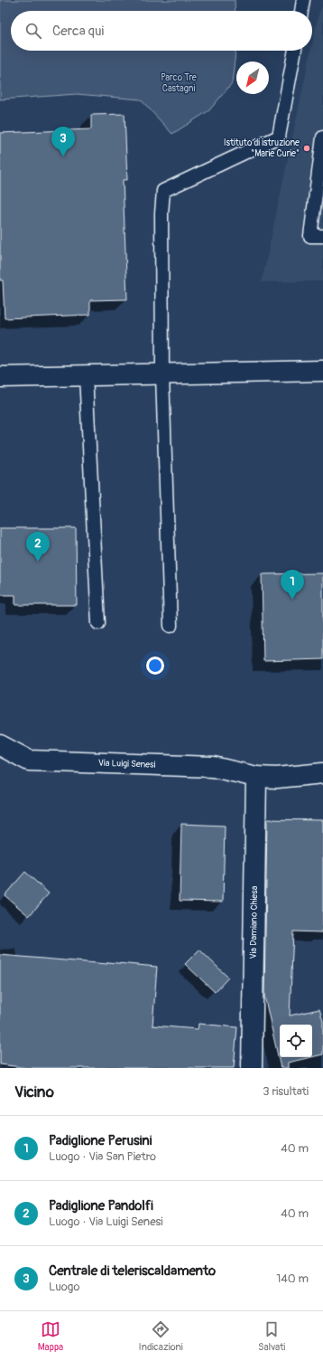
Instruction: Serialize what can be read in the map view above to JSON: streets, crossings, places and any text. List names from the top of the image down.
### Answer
{
  "streets": {
    "street": ["Via Luigi Senesi", "Via Damiano Chiesa"]
  },
  "crossings": [
    ["Via Luigi Senesi", "Via Damiano Chiesa"]
  ],
  "parks": ["Parco Tre Castagni"],
  "places": ["Istituto di istruzione \"Marie Curie\""],
  "north": "bottom left",
  "page": {
    "search": "Cerca qui",
    "pins": ["3", "2", "1"],
    "heading": ["Vicino", "3 risultati"],
    "list": [
      {
        "mark": "1",
        "name": "Padiglione Perusini",
        "note": "Luogo · Via San Pietro",
        "value": "40 m"
      },
      {
        "mark": "2",
        "name": "Padiglione Pandolfi",
        "note": "Luogo · Via Luigi Senesi",
        "value": "40 m"
      },
      {
        "mark": "3",
        "name": "Centrale di teleriscaldamento",
        "note": "Luogo",
        "value": "140 m"
      }
    ],
    "nav": ["Mappa", "Indicazioni", "Salvati"]
  }
}
